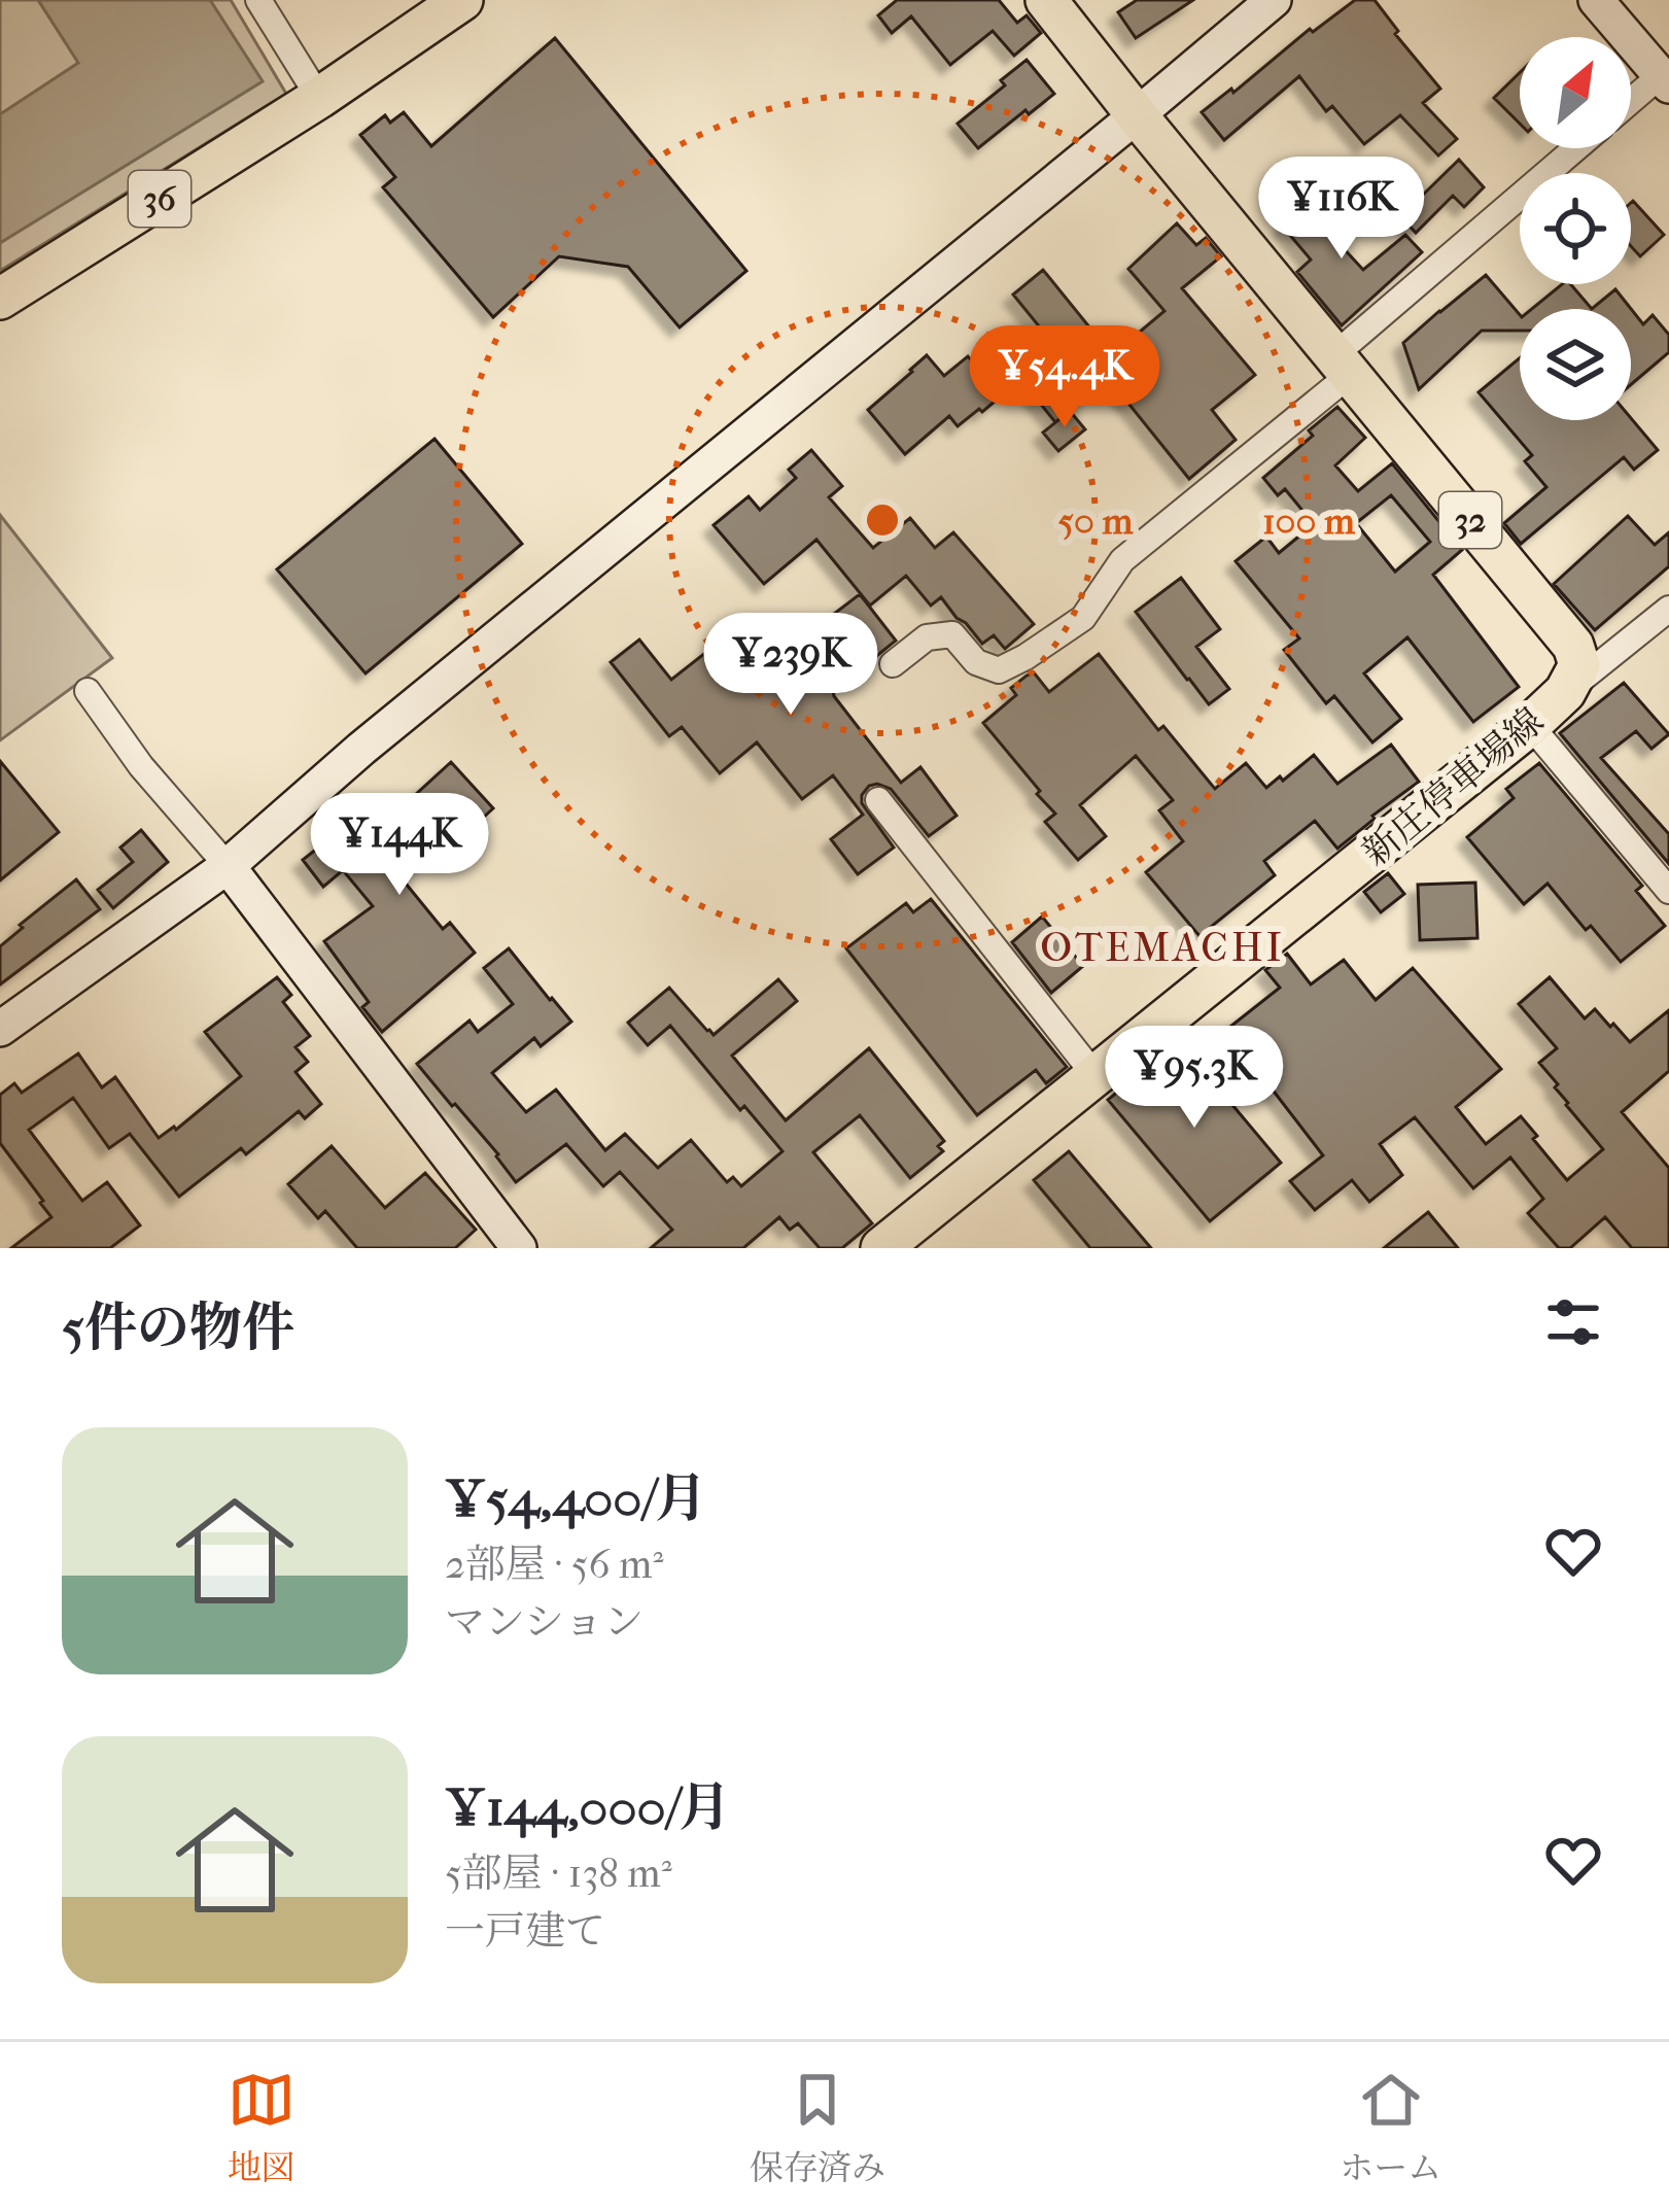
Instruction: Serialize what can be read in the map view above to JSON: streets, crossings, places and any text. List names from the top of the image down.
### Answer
{
  "streets": {
    "main road": ["36", "32", "新庄停車場線"]
  },
  "districts": ["OTEMACHI"],
  "north": "top right",
  "page": {
    "price": [
      "¥116K",
      "¥54.4K",
      "¥239K",
      "¥144K",
      "¥95.3K"
    ],
    "heading": "5件の物件",
    "list": [
      {
        "name": "¥54,400/月",
        "note": "2部屋 · 56 m² · マンション"
      },
      {
        "name": "¥144,000/月",
        "note": "5部屋 · 138 m² · 一戸建て"
      }
    ],
    "tabs": ["地図", "保存済み", "ホーム"]
  },
  "rings": ["50 m", "100 m"]
}
